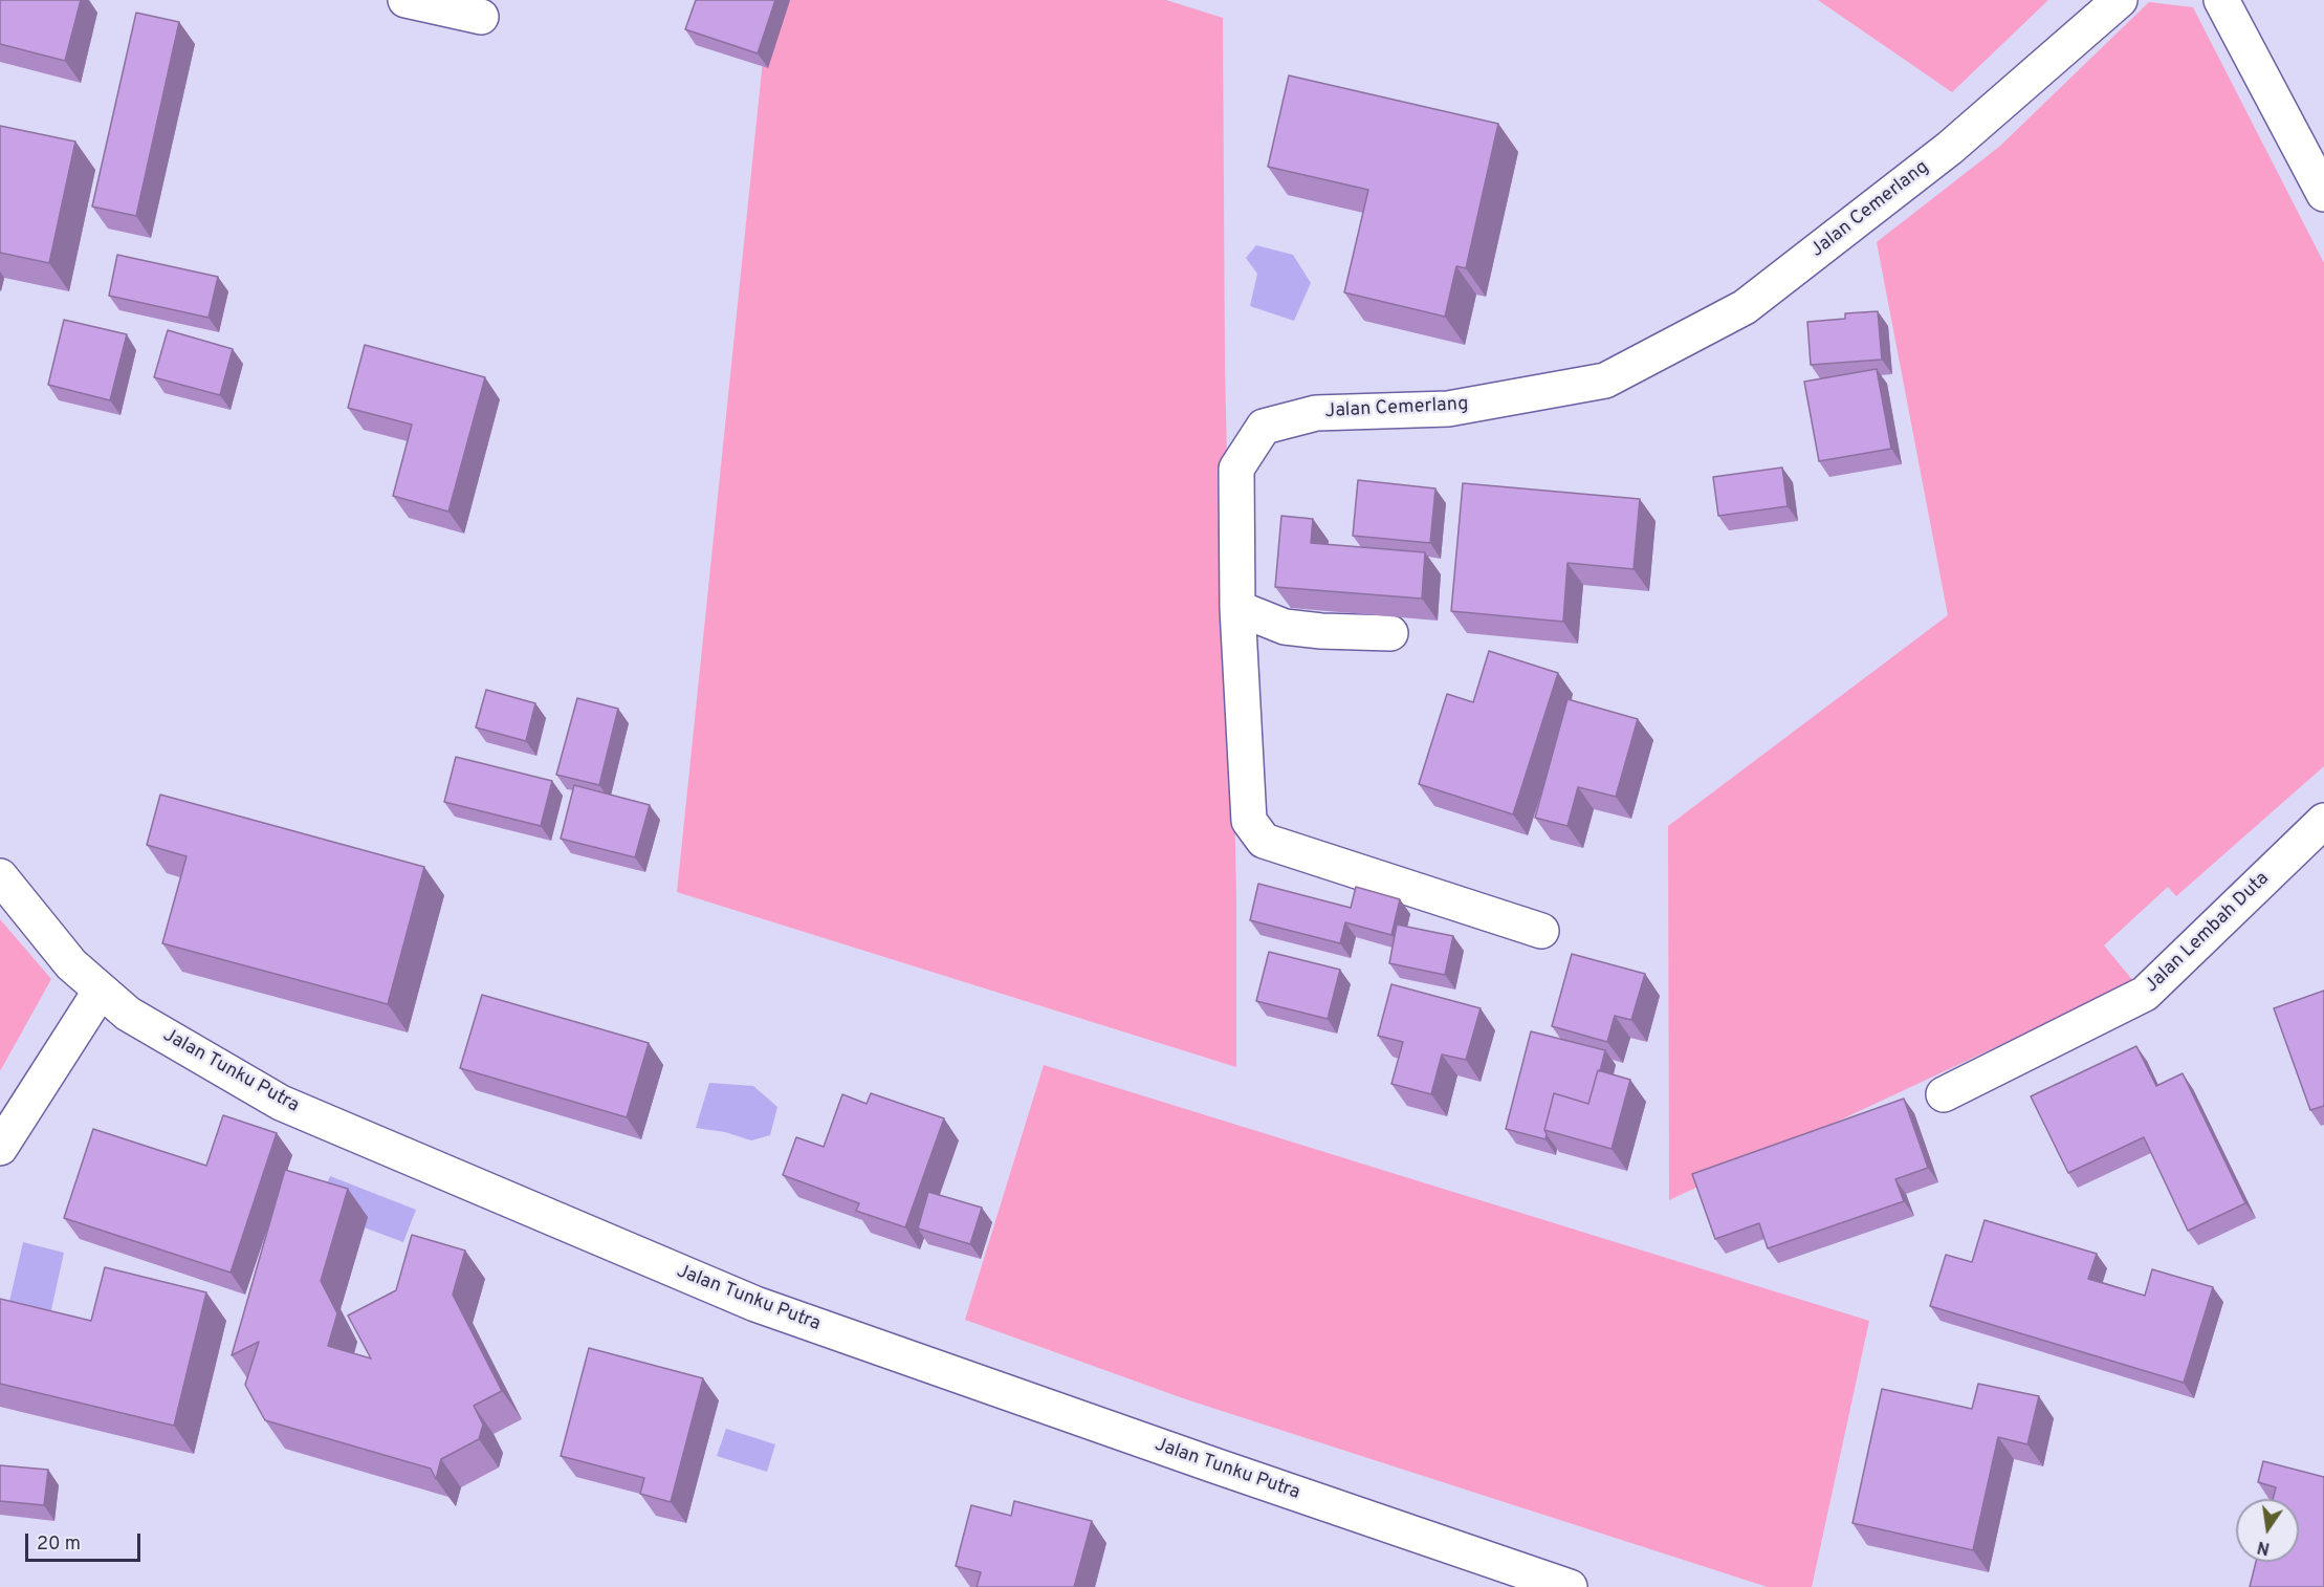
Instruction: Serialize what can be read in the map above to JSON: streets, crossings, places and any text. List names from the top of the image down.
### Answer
{
  "streets": {
    "street": ["Jalan Cemerlang", "Jalan Lembah Duta", "Jalan Tunku Putra"]
  },
  "scale_bar": "20 m",
  "north": "bottom"
}
